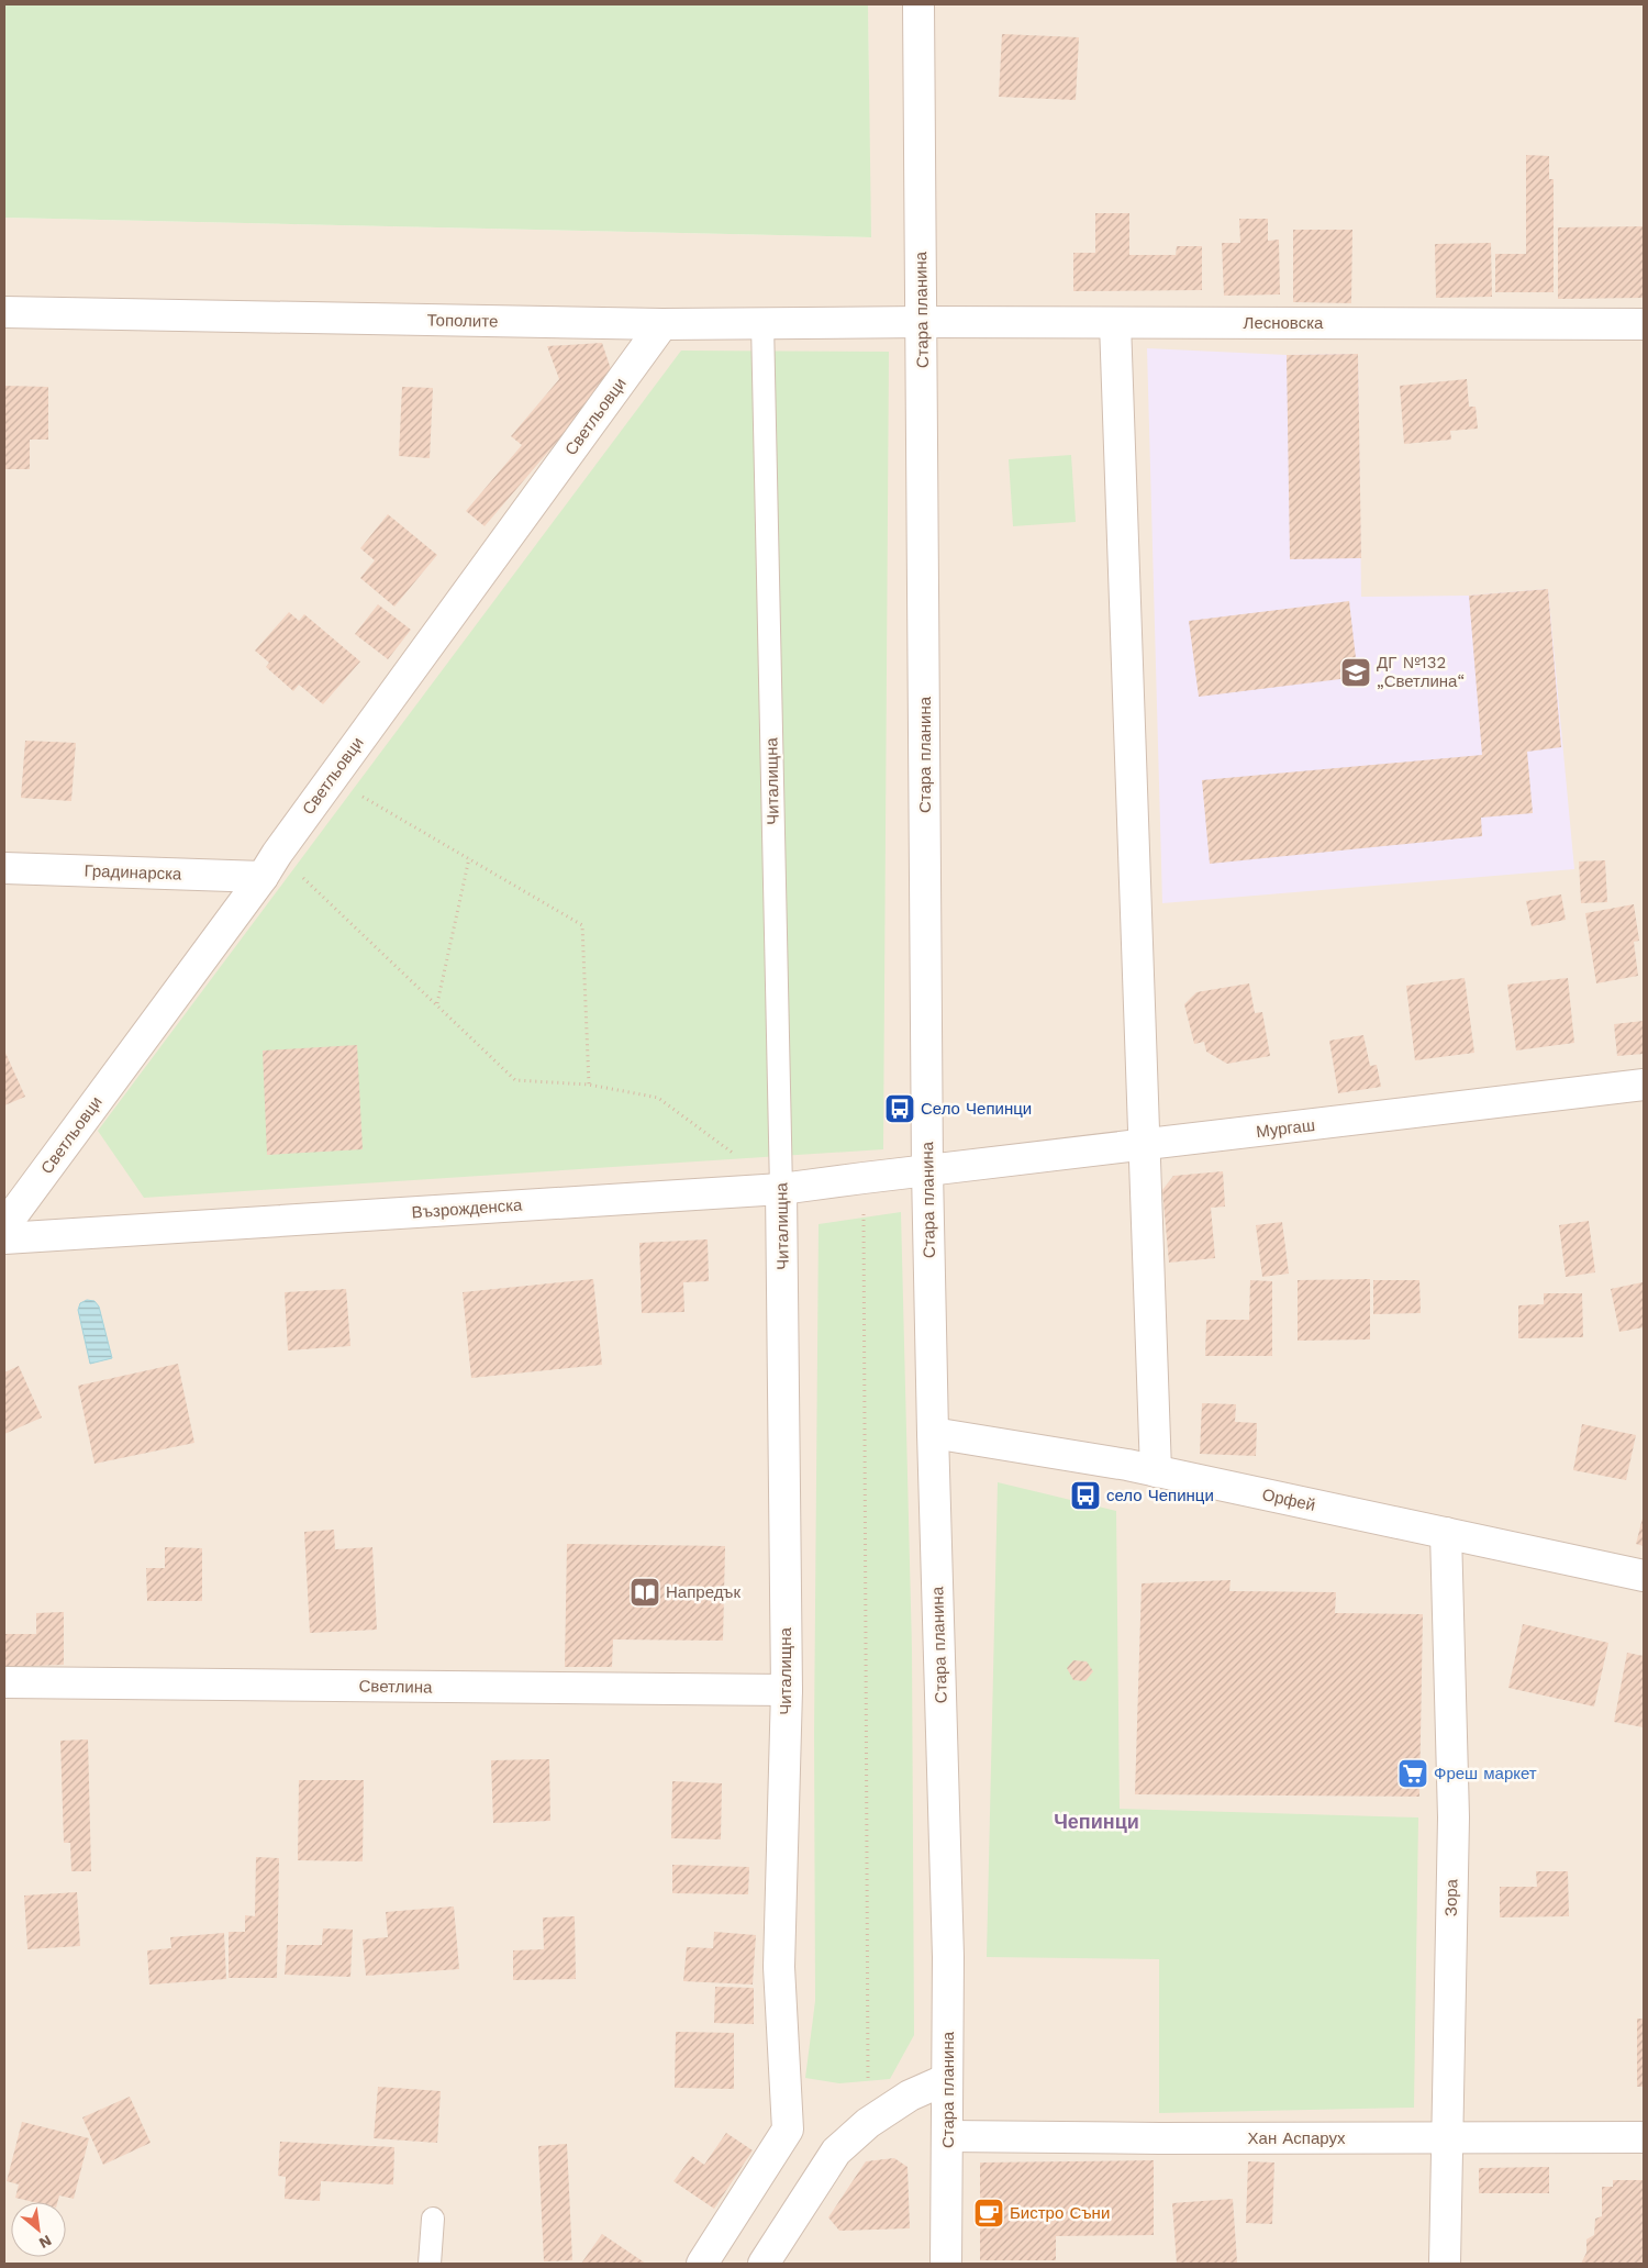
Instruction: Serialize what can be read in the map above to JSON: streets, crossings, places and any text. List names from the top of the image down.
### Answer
{
  "streets": {
    "street": [
      "Стара планина",
      "Тополите",
      "Лесновска",
      "Светльовци",
      "Читалищна",
      "Градинарска",
      "Мургаш",
      "Възрожденска",
      "Орфей",
      "Светлина",
      "Зора",
      "Хан Аспарух"
    ]
  },
  "crossings": [
    ["Стара планина", "Тополите"],
    ["Стара планина", "Лесновска"],
    ["Стара планина", "Мургаш"],
    ["Стара планина", "Възрожденска"],
    ["Стара планина", "Орфей"],
    ["Стара планина", "Хан Аспарух"],
    ["Тополите", "Лесновска"],
    ["Тополите", "Светльовци"],
    ["Тополите", "Читалищна"],
    ["Светльовци", "Градинарска"],
    ["Читалищна", "Възрожденска"],
    ["Читалищна", "Светлина"],
    ["Мургаш", "Възрожденска"],
    ["Орфей", "Зора"],
    ["Зора", "Хан Аспарух"]
  ],
  "districts": ["Чепинци"],
  "places": {
    "school or university": ["ДГ №132 „Светлина“"],
    "bus stop": ["Село Чепинци", "село Чепинци"],
    "library": ["Напредък"],
    "supermarket": ["Фреш маркет"],
    "cafe": ["Бистро Съни"]
  },
  "north": "bottom right"
}
